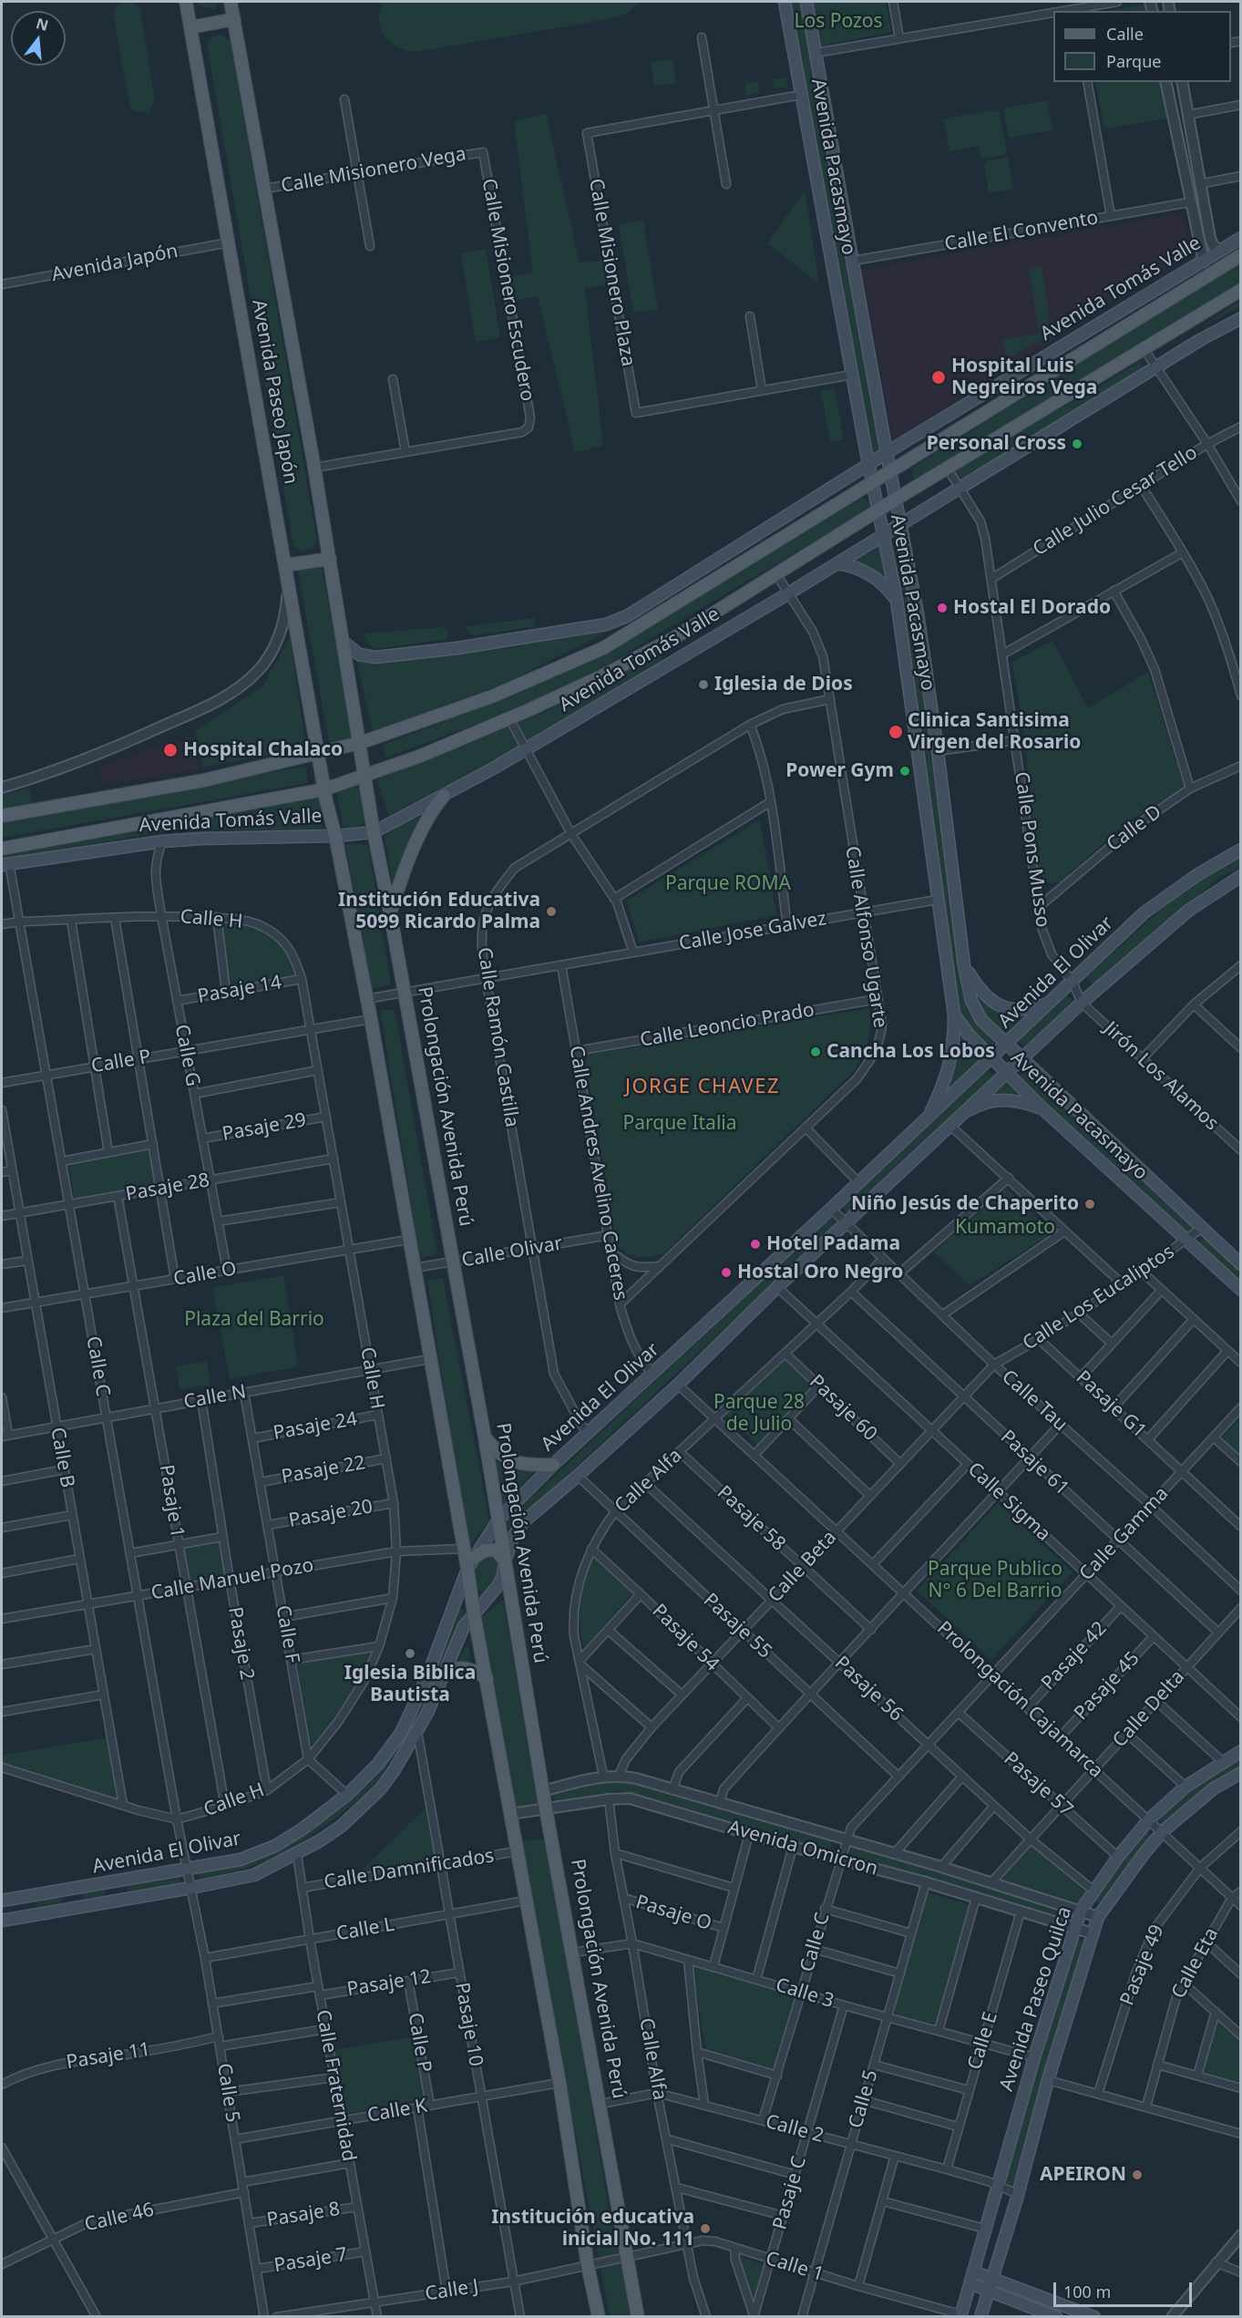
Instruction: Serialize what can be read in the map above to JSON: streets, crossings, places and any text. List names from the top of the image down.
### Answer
{
  "streets": {
    "main road": [
      "Avenida Pacasmayo",
      "Avenida Tomás Valle",
      "Avenida Paseo Japón",
      "Avenida El Olivar",
      "Prolongación Avenida Perú",
      "Avenida Paseo Quilca"
    ],
    "street": [
      "Calle Misionero Vega",
      "Calle El Convento",
      "Avenida Japón",
      "Calle Misionero Plaza",
      "Calle Misionero Escudero",
      "Calle Julio Cesar Tello",
      "Calle D",
      "Calle Pons Musso",
      "Calle H",
      "Calle Jose Galvez",
      "Calle Alfonso Ugarte",
      "Pasaje 14",
      "Calle Leoncio Prado",
      "Calle Ramón Castilla",
      "Calle G",
      "Calle P",
      "Jirón Los Alamos",
      "Pasaje 29",
      "Calle Andres Avelino Caceres",
      "Pasaje 28",
      "Calle Olivar",
      "Calle O",
      "Calle Los Eucaliptos",
      "Calle C",
      "Calle N",
      "Calle Tau",
      "Pasaje G1",
      "Pasaje 60",
      "Pasaje 24",
      "Calle B",
      "Pasaje 61",
      "Pasaje 22",
      "Calle Alfa",
      "Pasaje 1",
      "Calle Sigma",
      "Pasaje 20",
      "Pasaje 58",
      "Calle Gamma",
      "Calle Beta",
      "Calle Manuel Pozo",
      "Pasaje 55",
      "Calle F",
      "Pasaje 54",
      "Pasaje 2",
      "Pasaje 42",
      "Pasaje 45",
      "Pasaje 56",
      "Prolongación Cajamarca",
      "Calle Delta",
      "Pasaje 57",
      "Avenida Omicron",
      "Calle Damnificados",
      "Pasaje O",
      "Calle L",
      "Calle Eta",
      "Pasaje 49",
      "Pasaje 12",
      "Calle 3",
      "Pasaje 10",
      "Calle E",
      "Pasaje 11",
      "Calle Fraternidad",
      "Calle 5",
      "Calle K",
      "Calle 2",
      "Pasaje C",
      "Pasaje 8",
      "Calle 46",
      "Pasaje 7",
      "Calle 1",
      "Calle J"
    ]
  },
  "crossings": [
    ["Avenida Pacasmayo", "Calle El Convento"],
    ["Avenida Pacasmayo", "Avenida Tomás Valle"],
    ["Avenida Pacasmayo", "Calle Jose Galvez"],
    ["Avenida Pacasmayo", "Avenida El Olivar"],
    ["Avenida Pacasmayo", "Calle Los Eucaliptos"],
    ["Calle Misionero Vega", "Calle Misionero Escudero"],
    ["Calle Misionero Vega", "Avenida Paseo Japón"],
    ["Avenida Japón", "Avenida Paseo Japón"],
    ["Avenida Tomás Valle", "Avenida Paseo Japón"],
    ["Avenida Tomás Valle", "Calle Pons Musso"],
    ["Avenida Tomás Valle", "Calle Alfonso Ugarte"],
    ["Avenida Tomás Valle", "Calle G"],
    ["Avenida Tomás Valle", "Prolongación Avenida Perú"],
    ["Avenida Tomás Valle", "Calle C"],
    ["Avenida Paseo Japón", "Prolongación Avenida Perú"],
    ["Calle Julio Cesar Tello", "Calle Pons Musso"],
    ["Calle D", "Calle Pons Musso"],
    ["Calle Pons Musso", "Avenida El Olivar"],
    ["Calle Pons Musso", "Jirón Los Alamos"],
    ["Calle H", "Pasaje 14"],
    ["Calle H", "Calle G"],
    ["Calle H", "Calle P"],
    ["Calle H", "Pasaje 29"],
    ["Calle H", "Pasaje 28"],
    ["Calle H", "Calle O"],
    ["Calle H", "Calle C"],
    ["Calle H", "Calle N"],
    ["Calle H", "Pasaje 24"],
    ["Calle H", "Pasaje 22"],
    ["Calle H", "Pasaje 1"],
    ["Calle H", "Pasaje 20"],
    ["Calle H", "Calle Manuel Pozo"],
    ["Calle H", "Calle F"],
    ["Calle H", "Pasaje 2"],
    ["Calle Jose Galvez", "Calle Alfonso Ugarte"],
    ["Calle Jose Galvez", "Calle Ramón Castilla"],
    ["Calle Jose Galvez", "Prolongación Avenida Perú"],
    ["Calle Jose Galvez", "Calle Andres Avelino Caceres"],
    ["Calle Alfonso Ugarte", "Calle Leoncio Prado"],
    ["Calle Alfonso Ugarte", "Calle Ramón Castilla"],
    ["Calle Alfonso Ugarte", "Calle Andres Avelino Caceres"],
    ["Avenida El Olivar", "Calle Ramón Castilla"],
    ["Avenida El Olivar", "Jirón Los Alamos"],
    ["Avenida El Olivar", "Prolongación Avenida Perú"],
    ["Avenida El Olivar", "Calle Andres Avelino Caceres"],
    ["Avenida El Olivar", "Calle C"],
    ["Avenida El Olivar", "Calle Tau"],
    ["Avenida El Olivar", "Calle Sigma"],
    ["Avenida El Olivar", "Pasaje 55"],
    ["Avenida El Olivar", "Prolongación Cajamarca"],
    ["Avenida El Olivar", "Pasaje 10"],
    ["Avenida El Olivar", "Calle Fraternidad"],
    ["Avenida El Olivar", "Calle 5"],
    ["Pasaje 14", "Calle G"],
    ["Calle Leoncio Prado", "Calle Andres Avelino Caceres"],
    ["Calle Ramón Castilla", "Calle Olivar"],
    ["Calle G", "Calle P"],
    ["Calle G", "Pasaje 29"],
    ["Calle G", "Pasaje 28"],
    ["Calle G", "Calle O"],
    ["Calle P", "Calle C"],
    ["Calle P", "Pasaje 12"],
    ["Calle P", "Calle K"],
    ["Prolongación Avenida Perú", "Calle Olivar"],
    ["Prolongación Avenida Perú", "Avenida Omicron"],
    ["Prolongación Avenida Perú", "Calle 3"],
    ["Prolongación Avenida Perú", "Calle 2"],
    ["Prolongación Avenida Perú", "Calle 1"],
    ["Prolongación Avenida Perú", "Calle J"],
    ["Calle Andres Avelino Caceres", "Calle Olivar"],
    ["Pasaje 28", "Calle C"],
    ["Pasaje 28", "Calle B"],
    ["Pasaje 28", "Pasaje 1"],
    ["Calle O", "Calle C"],
    ["Calle O", "Calle B"],
    ["Calle O", "Pasaje 1"],
    ["Calle Los Eucaliptos", "Calle Tau"],
    ["Calle Los Eucaliptos", "Pasaje G1"],
    ["Calle Los Eucaliptos", "Calle Beta"],
    ["Calle C", "Calle N"],
    ["Calle C", "Calle Gamma"],
    ["Calle C", "Calle Manuel Pozo"],
    ["Calle C", "Avenida Omicron"],
    ["Calle C", "Calle 3"],
    ["Calle C", "Calle 5"],
    ["Calle C", "Calle 2"],
    ["Calle N", "Calle B"],
    ["Calle N", "Pasaje 1"],
    ["Calle N", "Calle F"],
    ["Calle N", "Pasaje 2"],
    ["Calle Tau", "Calle Alfa"],
    ["Calle Tau", "Calle Gamma"],
    ["Calle Tau", "Calle Beta"],
    ["Pasaje G1", "Calle Gamma"],
    ["Pasaje 60", "Calle Alfa"],
    ["Pasaje 60", "Calle Beta"],
    ["Pasaje 24", "Calle F"],
    ["Calle B", "Calle Manuel Pozo"],
    ["Pasaje 61", "Calle Alfa"],
    ["Pasaje 61", "Calle Gamma"],
    ["Pasaje 61", "Calle Beta"],
    ["Pasaje 61", "Calle Delta"],
    ["Pasaje 22", "Calle F"],
    ["Calle Alfa", "Calle Sigma"],
    ["Calle Alfa", "Pasaje 58"],
    ["Calle Alfa", "Pasaje 55"],
    ["Calle Alfa", "Pasaje 54"],
    ["Calle Alfa", "Pasaje 56"],
    ["Calle Alfa", "Prolongación Cajamarca"],
    ["Calle Alfa", "Avenida Omicron"],
    ["Calle Alfa", "Pasaje O"],
    ["Calle Alfa", "Calle 3"],
    ["Calle Alfa", "Calle 2"],
    ["Calle Alfa", "Calle 1"],
    ["Pasaje 1", "Calle Manuel Pozo"],
    ["Calle Sigma", "Calle Gamma"],
    ["Calle Sigma", "Calle Beta"],
    ["Calle Sigma", "Pasaje 42"],
    ["Calle Sigma", "Pasaje 45"],
    ["Calle Sigma", "Calle Delta"],
    ["Pasaje 20", "Calle F"],
    ["Pasaje 58", "Calle Beta"],
    ["Calle Gamma", "Pasaje 55"],
    ["Calle Gamma", "Pasaje 56"],
    ["Calle Gamma", "Prolongación Cajamarca"],
    ["Calle Gamma", "Pasaje 57"],
    ["Calle Gamma", "Avenida Omicron"],
    ["Calle Beta", "Pasaje 55"],
    ["Calle Beta", "Pasaje 54"],
    ["Calle Beta", "Pasaje 56"],
    ["Calle Beta", "Prolongación Cajamarca"],
    ["Calle Beta", "Avenida Omicron"],
    ["Calle Manuel Pozo", "Calle F"],
    ["Calle Manuel Pozo", "Pasaje 2"],
    ["Pasaje 42", "Prolongación Cajamarca"],
    ["Pasaje 45", "Prolongación Cajamarca"],
    ["Pasaje 56", "Calle Delta"],
    ["Pasaje 56", "Avenida Paseo Quilca"],
    ["Prolongación Cajamarca", "Calle Delta"],
    ["Prolongación Cajamarca", "Calle Eta"],
    ["Prolongación Cajamarca", "Pasaje 49"],
    ["Prolongación Cajamarca", "Avenida Paseo Quilca"],
    ["Calle Delta", "Pasaje 57"],
    ["Calle Delta", "Avenida Omicron"],
    ["Pasaje 57", "Avenida Paseo Quilca"],
    ["Avenida Omicron", "Avenida Paseo Quilca"],
    ["Avenida Omicron", "Calle E"],
    ["Avenida Omicron", "Calle 5"],
    ["Calle Damnificados", "Pasaje 10"],
    ["Calle Damnificados", "Calle Fraternidad"],
    ["Calle L", "Pasaje 10"],
    ["Calle L", "Calle Fraternidad"],
    ["Calle L", "Calle 5"],
    ["Pasaje 12", "Pasaje 10"],
    ["Pasaje 12", "Calle Fraternidad"],
    ["Pasaje 12", "Calle 5"],
    ["Calle 3", "Avenida Paseo Quilca"],
    ["Calle 3", "Calle E"],
    ["Calle 3", "Calle 5"],
    ["Calle 3", "Pasaje C"],
    ["Avenida Paseo Quilca", "Calle 2"],
    ["Avenida Paseo Quilca", "Calle 1"],
    ["Pasaje 10", "Calle K"],
    ["Pasaje 10", "Calle J"],
    ["Calle E", "Calle 2"],
    ["Pasaje 11", "Calle 5"],
    ["Calle Fraternidad", "Calle K"],
    ["Calle Fraternidad", "Pasaje 8"],
    ["Calle Fraternidad", "Pasaje 7"],
    ["Calle Fraternidad", "Calle J"],
    ["Calle 5", "Calle K"],
    ["Calle 5", "Calle 2"],
    ["Calle 5", "Pasaje 8"],
    ["Calle 5", "Calle 46"],
    ["Calle 5", "Pasaje 7"],
    ["Calle 5", "Calle 1"],
    ["Calle 2", "Pasaje C"],
    ["Pasaje C", "Calle 1"],
    ["Calle 1", "Calle J"]
  ],
  "districts": ["JORGE CHAVEZ"],
  "parks": [
    "Los Pozos",
    "Parque ROMA",
    "Parque Italia",
    "Kumamoto",
    "Plaza del Barrio",
    "Parque 28 de Julio",
    "Parque Publico N° 6 Del Barrio"
  ],
  "places": [
    "Hospital Luis Negreiros Vega",
    "Personal Cross",
    "Hostal El Dorado",
    "Iglesia de Dios",
    "Clinica Santisima Virgen del Rosario",
    "Hospital Chalaco",
    "Power Gym",
    "Institución Educativa 5099 Ricardo Palma",
    "Cancha Los Lobos",
    "Niño Jesús de Chaperito",
    "Hotel Padama",
    "Hostal Oro Negro",
    "Iglesia Biblica Bautista",
    "APEIRON",
    "Institución educativa inicial No. 111"
  ],
  "legend": ["Calle", "Parque"],
  "scale_bar": "100 m",
  "north": "top"
}
